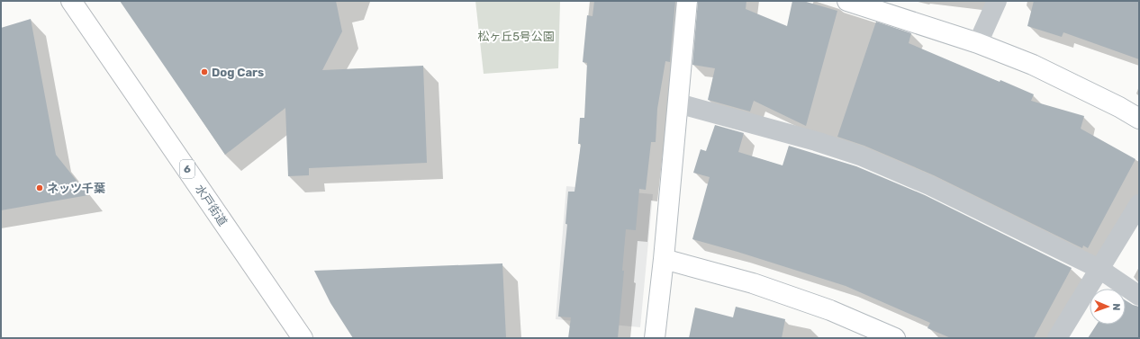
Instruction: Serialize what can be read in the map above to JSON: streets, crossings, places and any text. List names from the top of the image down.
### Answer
{
  "streets": {
    "main road": ["6", "水戸街道"]
  },
  "parks": ["松ヶ丘5号公園"],
  "places": ["Dog Cars", "ネッツ千葉"],
  "north": "right"
}
